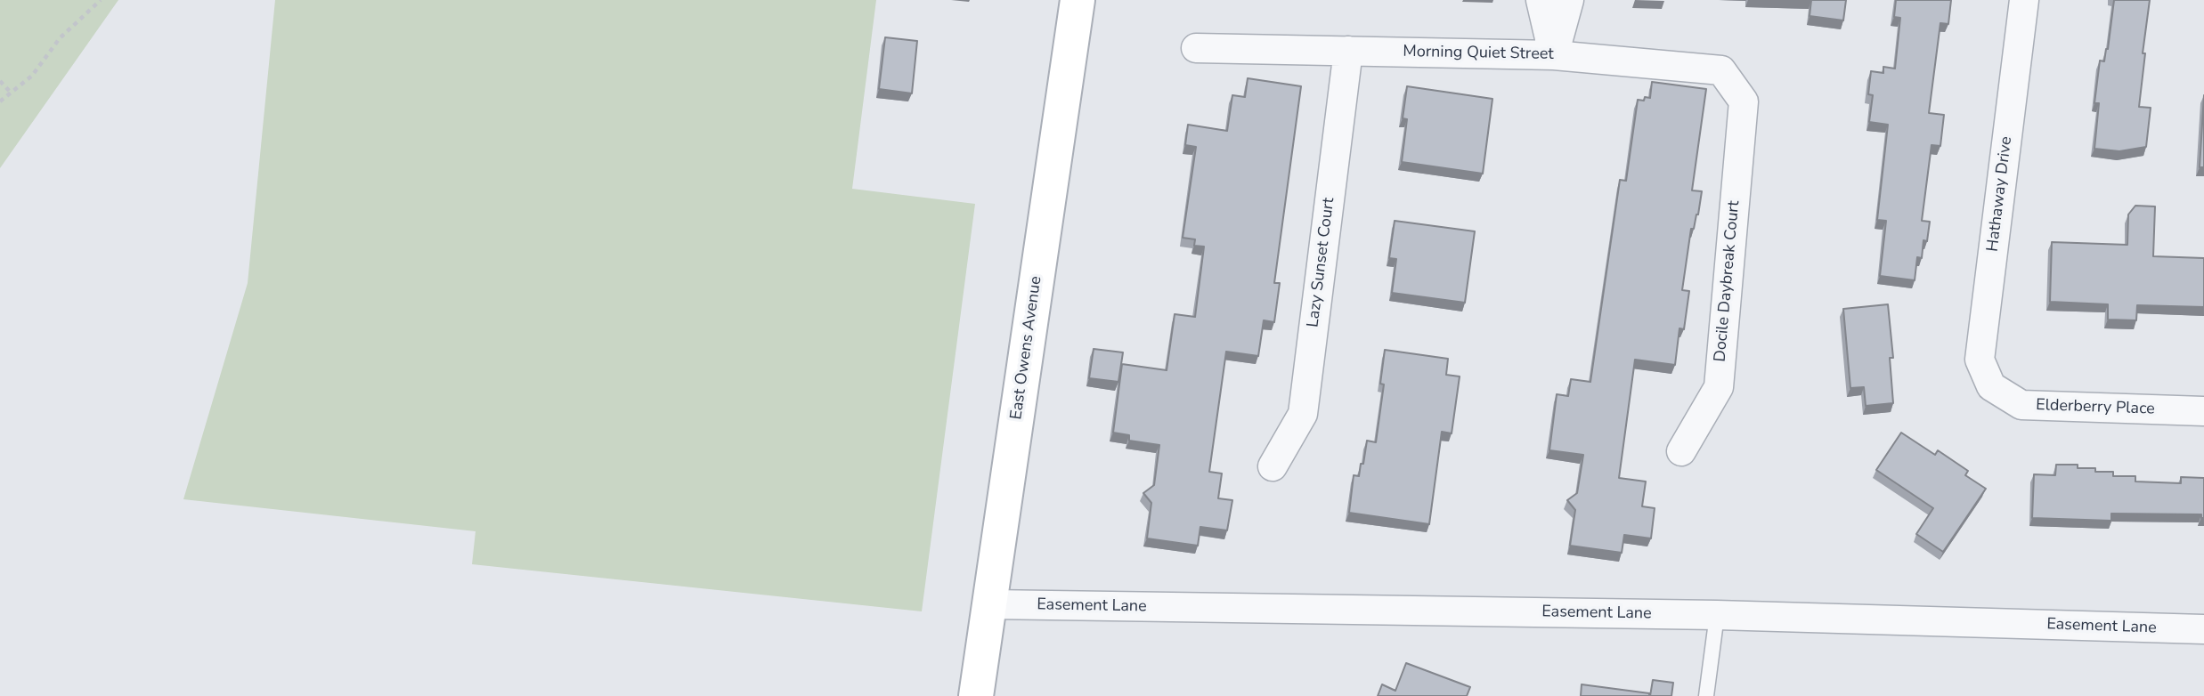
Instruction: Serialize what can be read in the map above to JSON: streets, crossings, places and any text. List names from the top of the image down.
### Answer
{
  "streets": {
    "street": [
      "Morning Quiet Street",
      "Hathaway Drive",
      "Lazy Sunset Court",
      "Docile Daybreak Court",
      "East Owens Avenue",
      "Elderberry Place",
      "Easement Lane"
    ]
  },
  "crossings": [
    ["Morning Quiet Street", "Lazy Sunset Court"],
    ["Morning Quiet Street", "Docile Daybreak Court"],
    ["Hathaway Drive", "Elderberry Place"],
    ["East Owens Avenue", "Easement Lane"]
  ]
}
